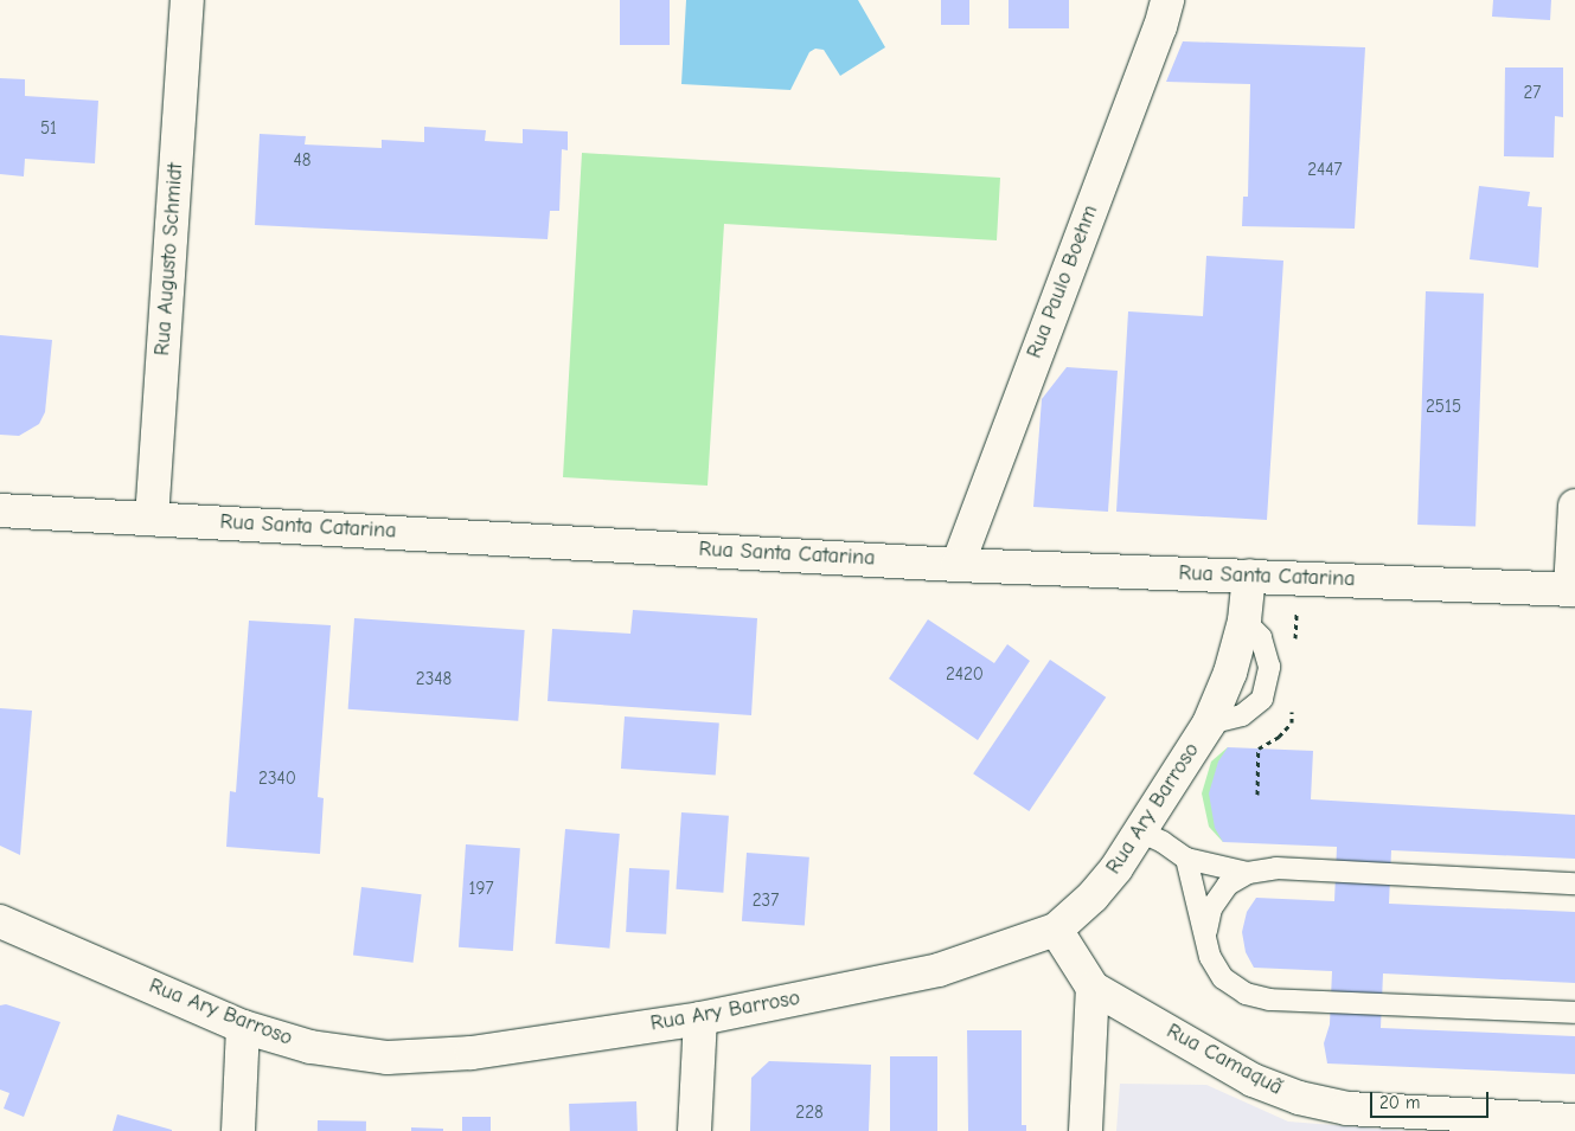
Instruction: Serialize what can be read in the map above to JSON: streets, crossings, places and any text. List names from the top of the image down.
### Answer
{
  "streets": {
    "street": [
      "Rua Augusto Schmidt",
      "Rua Paulo Boehm",
      "Rua Santa Catarina",
      "Rua Ary Barroso",
      "Rua Camaquã"
    ]
  },
  "crossings": [
    ["Rua Augusto Schmidt", "Rua Santa Catarina"],
    ["Rua Paulo Boehm", "Rua Santa Catarina"],
    ["Rua Santa Catarina", "Rua Ary Barroso"],
    ["Rua Ary Barroso", "Rua Camaquã"]
  ],
  "house_numbers": [
    "27",
    "51",
    "48",
    "2447",
    "2515",
    "2420",
    "2348",
    "2340",
    "197",
    "237",
    "228"
  ],
  "scale_bar": "20 m"
}
